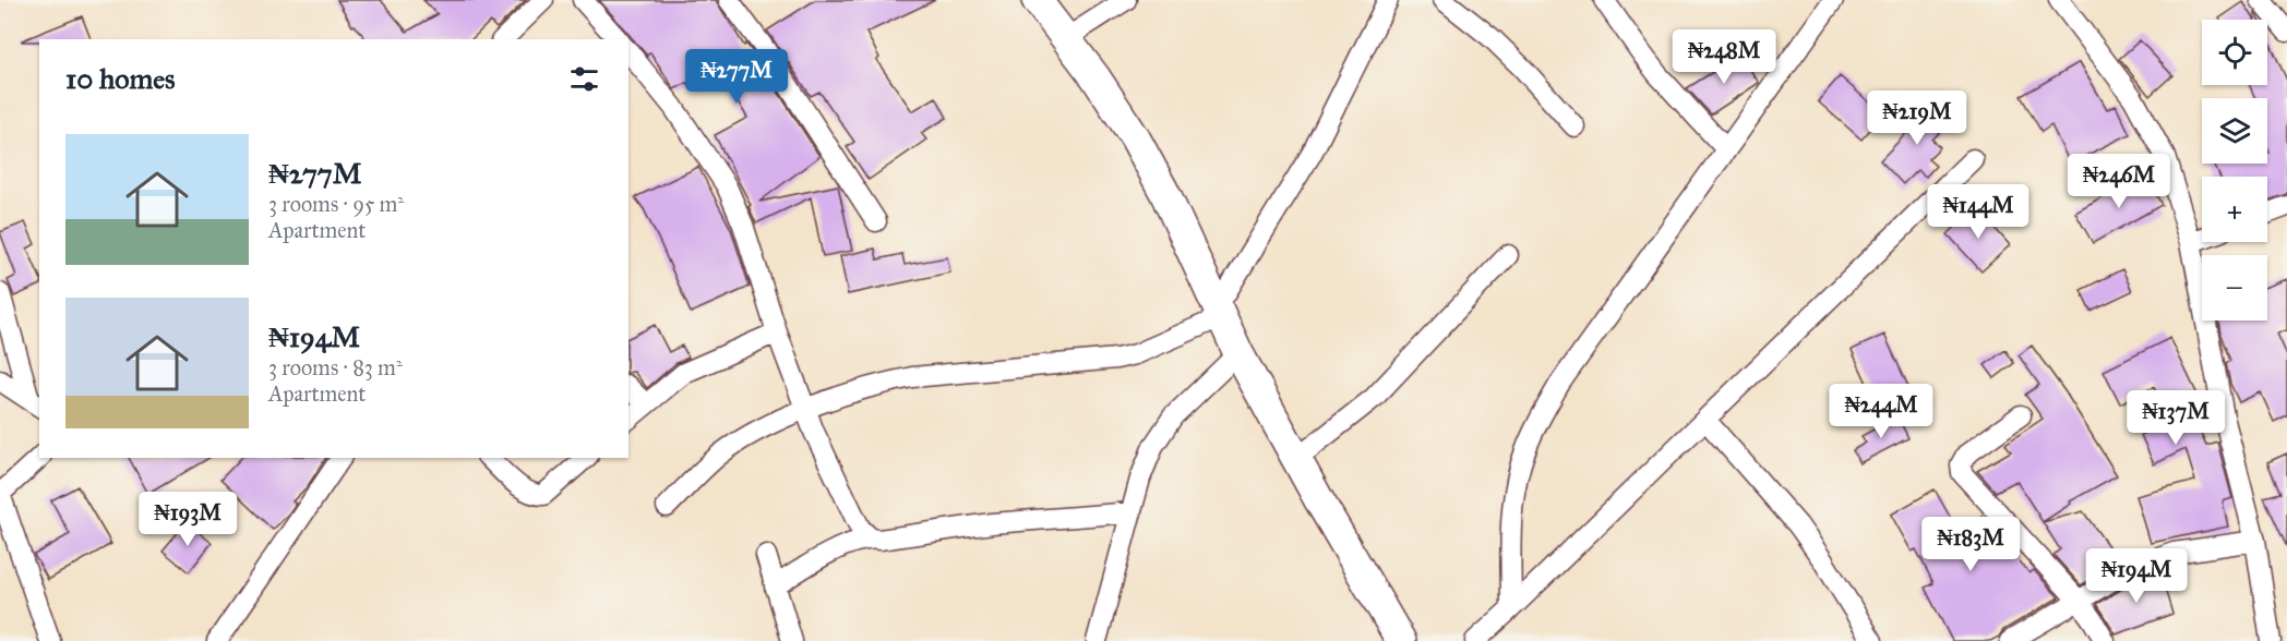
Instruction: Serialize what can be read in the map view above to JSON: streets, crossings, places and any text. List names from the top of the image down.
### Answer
{
  "page": {
    "map_buttons": ["+", "−"],
    "price": [
      "₦248M",
      "₦277M",
      "₦219M",
      "₦246M",
      "₦144M",
      "₦244M",
      "₦137M",
      "₦193M",
      "₦183M",
      "₦194M"
    ],
    "heading": "10 homes",
    "list": [
      {
        "name": "₦277M",
        "note": "3 rooms · 95 m² · Apartment"
      },
      {
        "name": "₦194M",
        "note": "3 rooms · 83 m² · Apartment"
      }
    ]
  }
}
